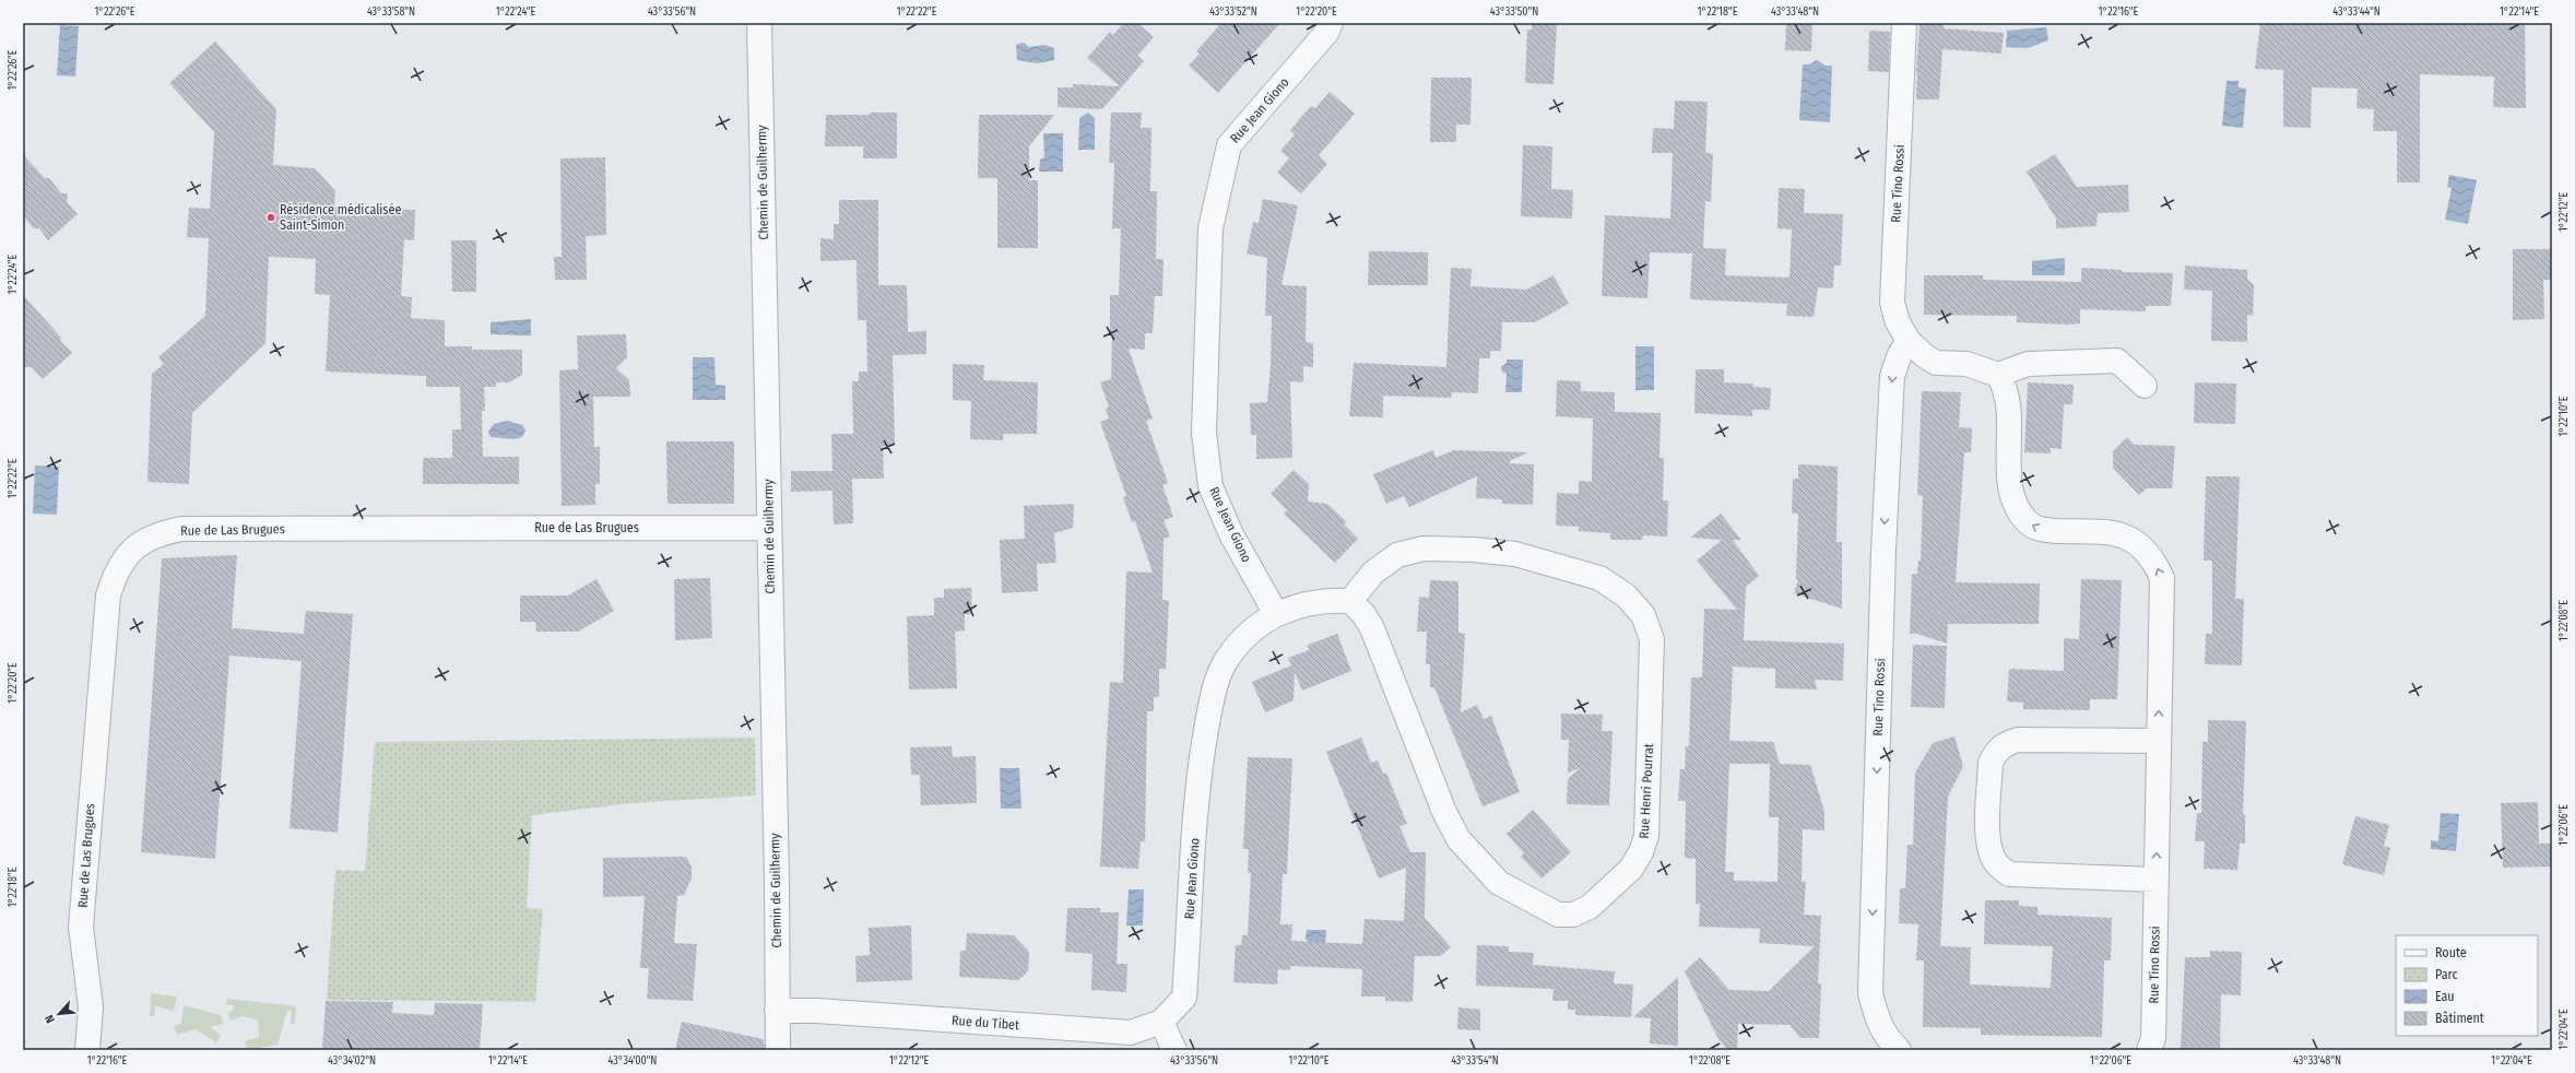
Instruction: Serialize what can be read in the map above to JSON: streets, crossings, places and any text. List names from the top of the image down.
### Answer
{
  "streets": {
    "street": [
      "Rue Jean Giono",
      "Chemin de Guilhermy",
      "Rue Tino Rossi",
      "Rue de Las Brugues",
      "Rue Henri Pourrat",
      "Rue du Tibet"
    ]
  },
  "crossings": [
    ["Rue Jean Giono", "Rue du Tibet"],
    ["Chemin de Guilhermy", "Rue de Las Brugues"],
    ["Chemin de Guilhermy", "Rue du Tibet"]
  ],
  "places": ["Résidence médicalisée Saint-Simon"],
  "legend": [
    "Route",
    "Parc",
    "Eau",
    "Bâtiment"
  ],
  "north": "bottom left",
  "coordinates": [
    "1°22'26\"E",
    "43°33'58\"N",
    "1°22'24\"E",
    "43°33'56\"N",
    "1°22'22\"E",
    "43°33'52\"N",
    "1°22'20\"E",
    "43°33'50\"N",
    "1°22'18\"E",
    "43°33'48\"N",
    "1°22'16\"E",
    "43°33'44\"N",
    "1°22'14\"E",
    "1°22'12\"E",
    "1°22'10\"E",
    "1°22'08\"E",
    "1°22'06\"E",
    "1°22'04\"E",
    "43°34'02\"N",
    "43°34'00\"N",
    "43°33'54\"N"
  ]
}
